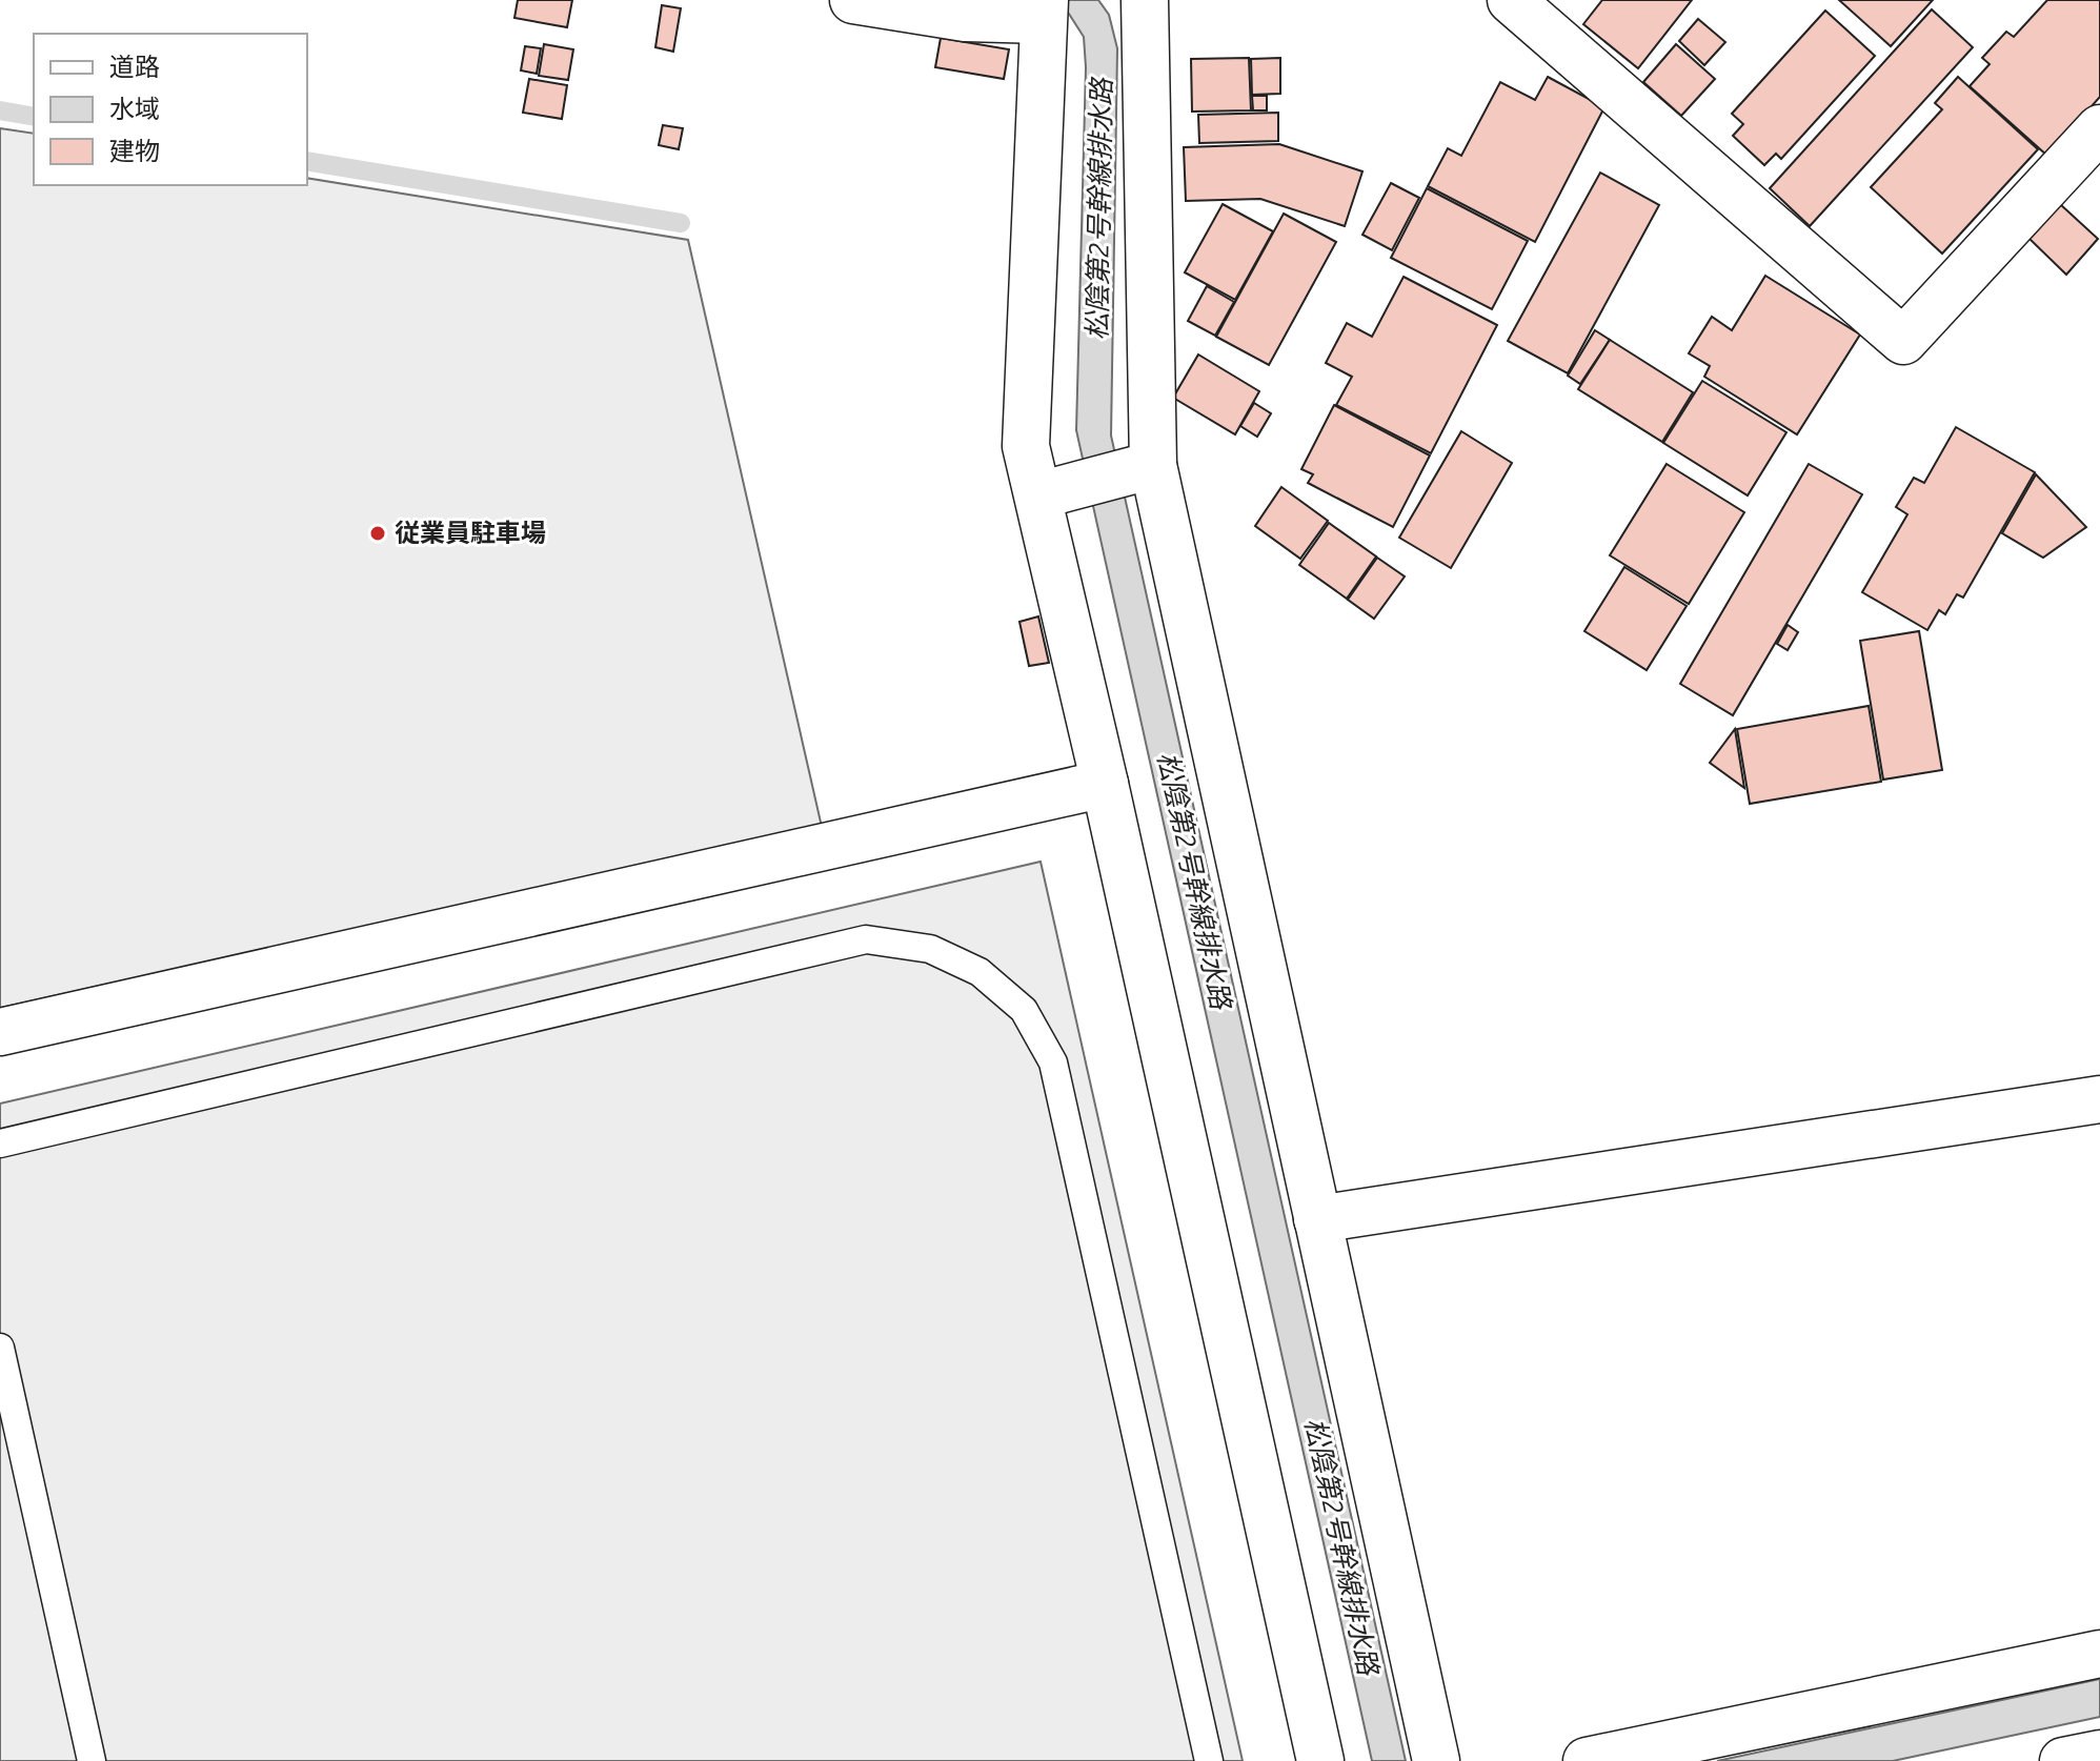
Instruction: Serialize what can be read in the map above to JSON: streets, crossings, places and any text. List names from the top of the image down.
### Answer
{
  "water": ["松陰第2号幹線排水路"],
  "places": ["従業員駐車場"],
  "legend": ["道路", "水域", "建物"]
}
